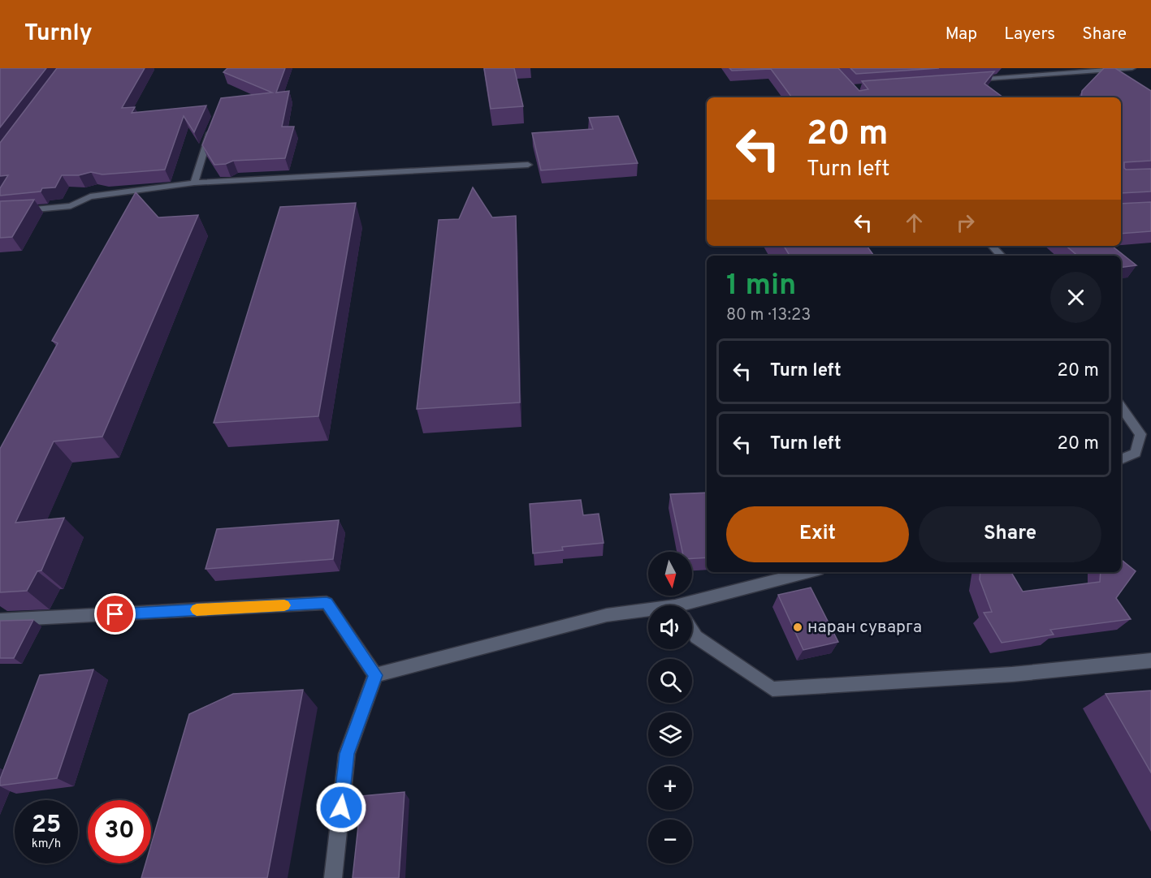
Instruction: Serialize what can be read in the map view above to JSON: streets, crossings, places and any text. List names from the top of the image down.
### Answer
{
  "places": ["наран суварга"],
  "north": "bottom",
  "page": {
    "header": "Turnly",
    "nav": ["Map", "Layers", "Share"],
    "turn": ["20 m", "Turn left"],
    "heading": ["1 min", "80 m · 13:23"],
    "list": [
      {
        "name": "Turn left",
        "value": "20 m"
      },
      {
        "name": "Turn left",
        "value": "20 m"
      }
    ],
    "buttons": ["Exit", "Share"],
    "map_buttons": ["+", "−"],
    "speed": "25 km/h",
    "limit": "30"
  }
}
